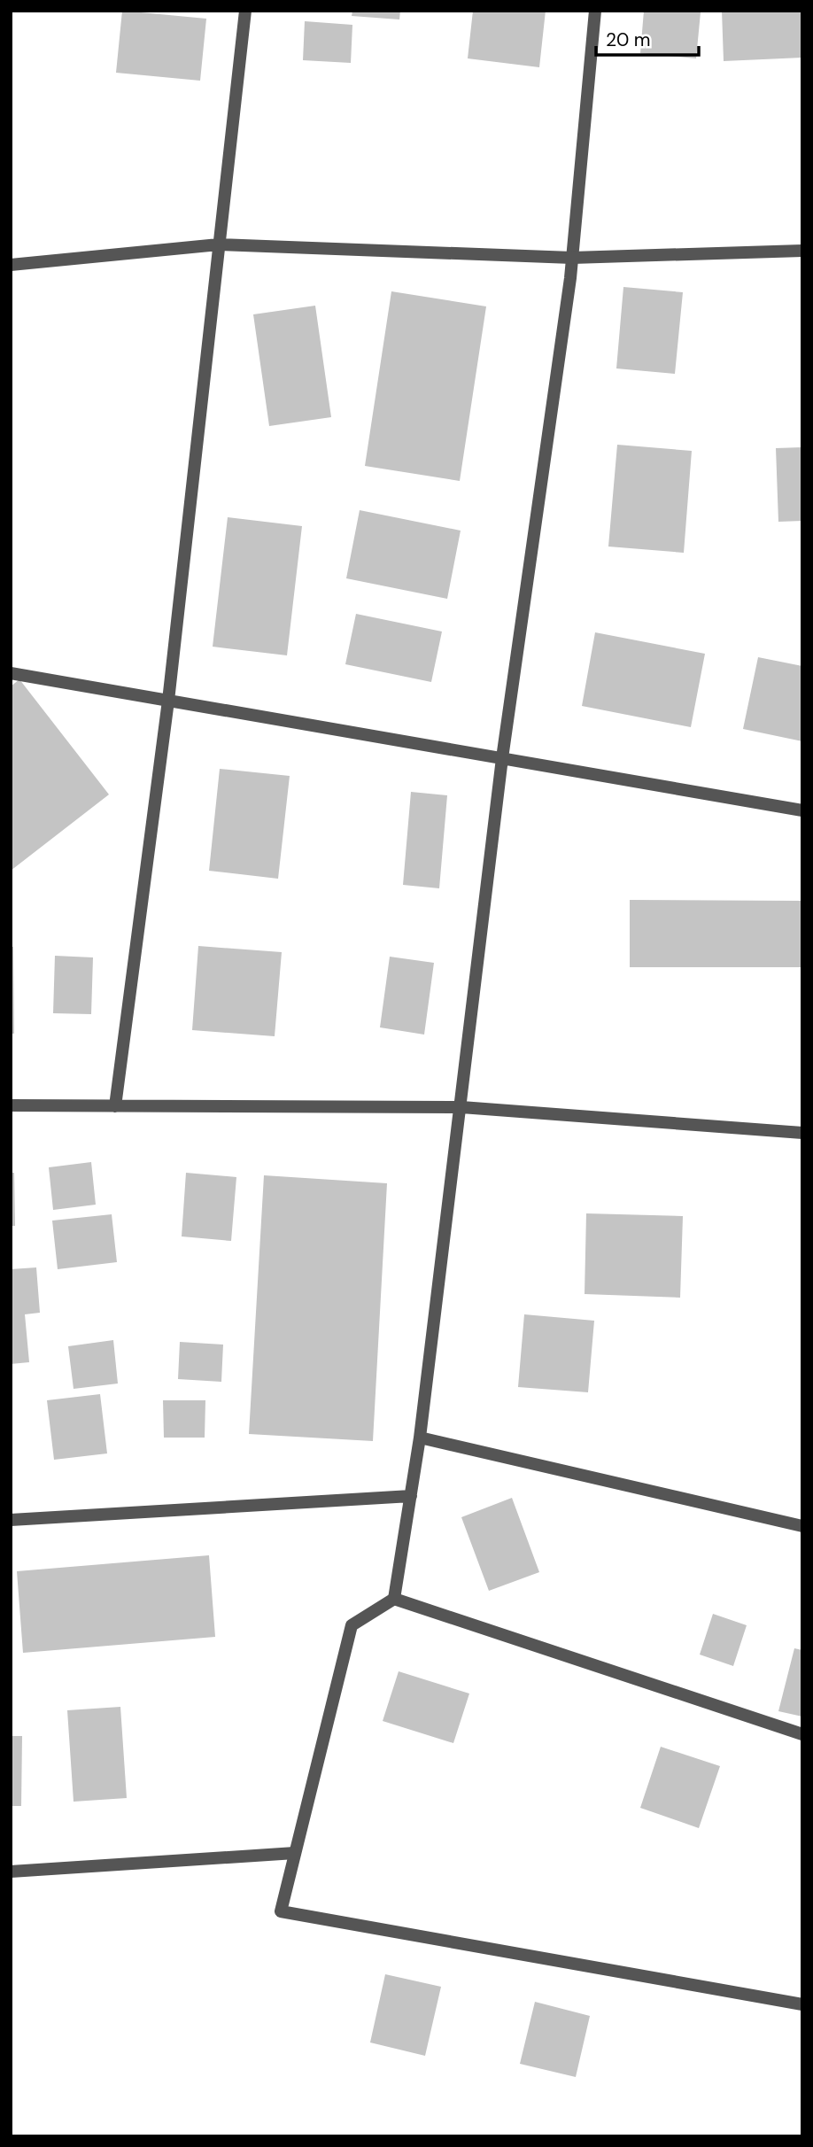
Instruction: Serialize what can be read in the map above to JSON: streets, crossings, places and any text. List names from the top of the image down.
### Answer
{
  "scale_bar": "20 m"
}
